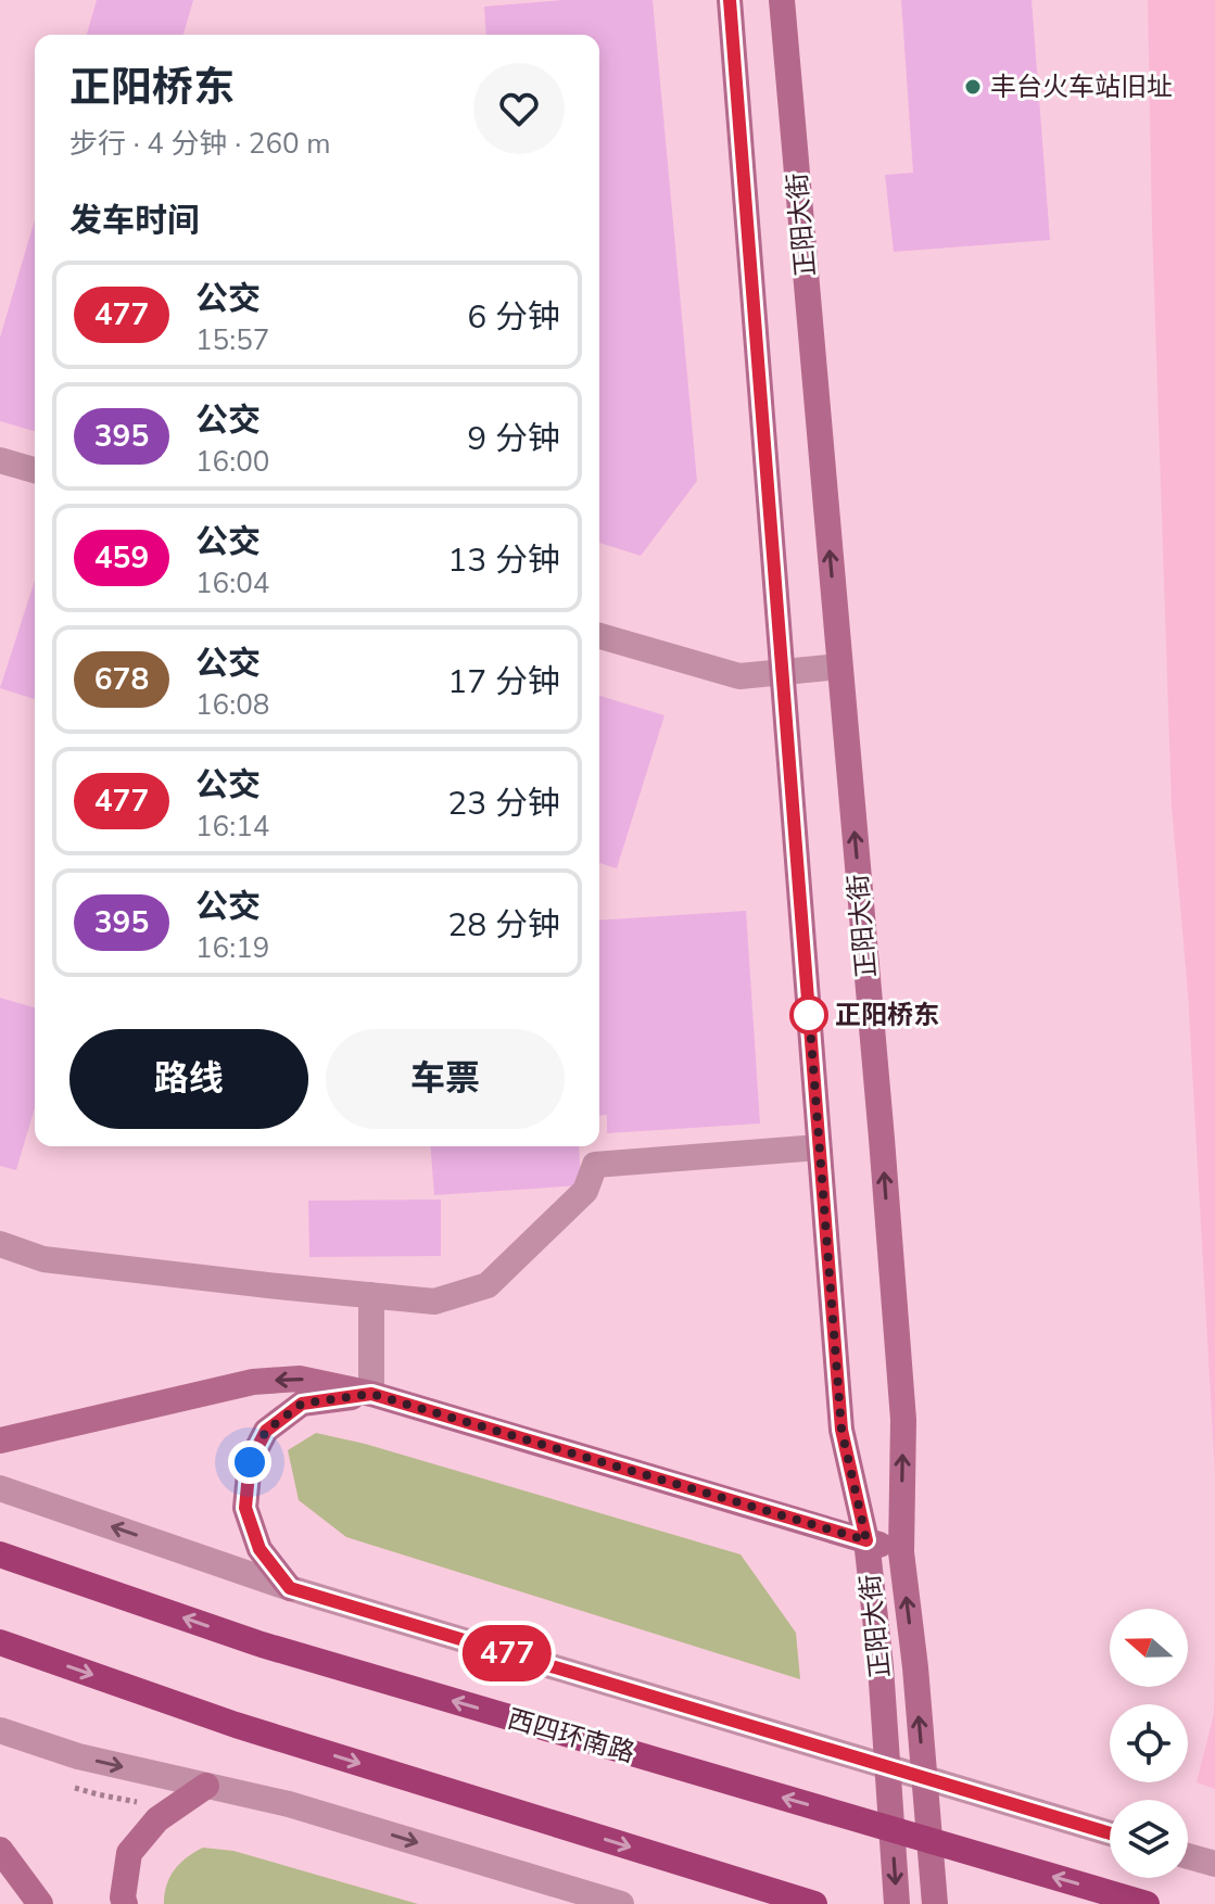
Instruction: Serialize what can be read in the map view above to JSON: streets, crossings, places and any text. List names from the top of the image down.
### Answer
{
  "streets": {
    "highway": ["西四环南路"],
    "main road": ["正阳大街"]
  },
  "places": ["丰台火车站旧址", "正阳桥东"],
  "lines": ["bus line 477"],
  "north": "left",
  "page": {
    "on_map": "477",
    "heading": [
      ["正阳桥东", "步行 · 4 分钟 · 260 m"],
      "发车时间"
    ],
    "list": [
      {
        "mark": "477",
        "name": "公交",
        "note": "15:57",
        "value": "6 分钟"
      },
      {
        "mark": "395",
        "name": "公交",
        "note": "16:00",
        "value": "9 分钟"
      },
      {
        "mark": "459",
        "name": "公交",
        "note": "16:04",
        "value": "13 分钟"
      },
      {
        "mark": "678",
        "name": "公交",
        "note": "16:08",
        "value": "17 分钟"
      },
      {
        "mark": "477",
        "name": "公交",
        "note": "16:14",
        "value": "23 分钟"
      },
      {
        "mark": "395",
        "name": "公交",
        "note": "16:19",
        "value": "28 分钟"
      }
    ],
    "buttons": ["路线", "车票"]
  }
}
